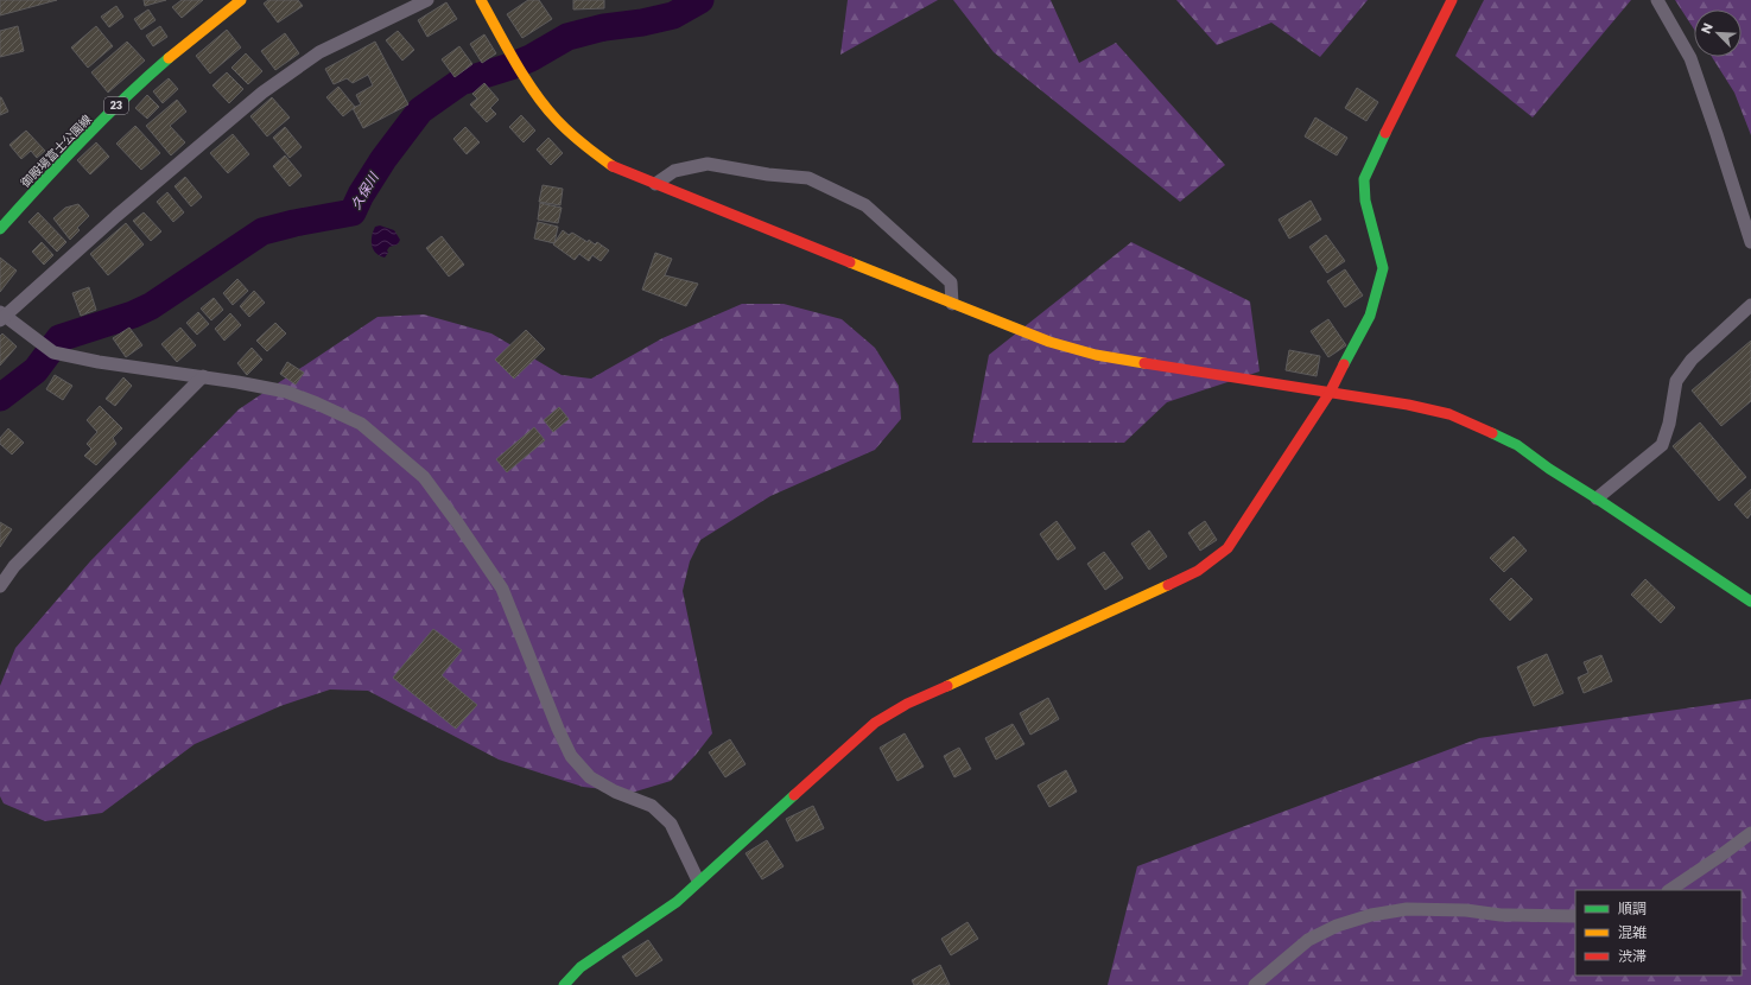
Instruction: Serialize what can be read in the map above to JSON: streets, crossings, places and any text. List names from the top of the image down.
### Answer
{
  "streets": {
    "street": ["23", "御殿場富士公園線"]
  },
  "water": ["久保川"],
  "legend": ["順調", "混雑", "渋滞"],
  "north": "top left"
}
